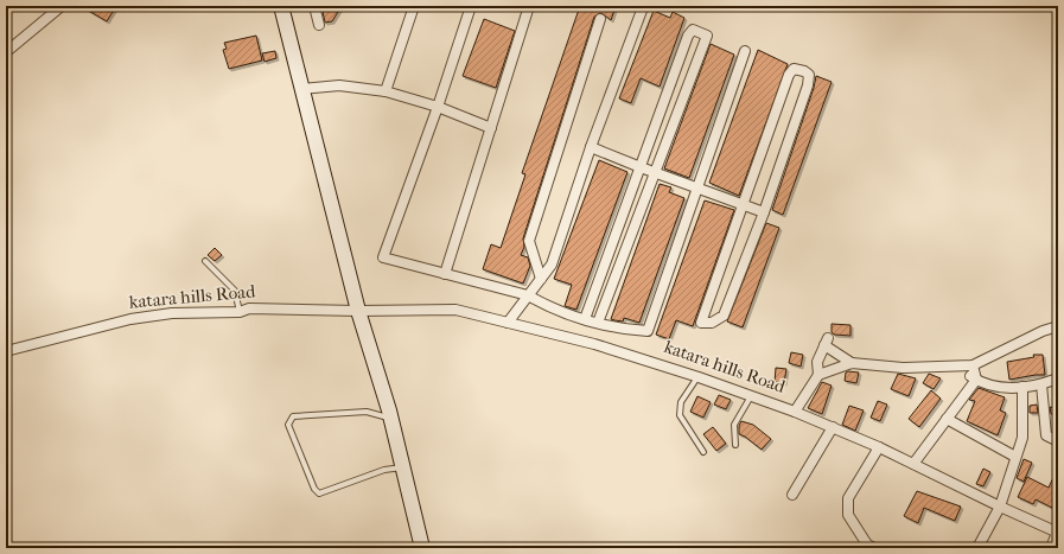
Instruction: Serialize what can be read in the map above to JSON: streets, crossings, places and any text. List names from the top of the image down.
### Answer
{
  "streets": {
    "street": ["katara hills Road"]
  }
}
